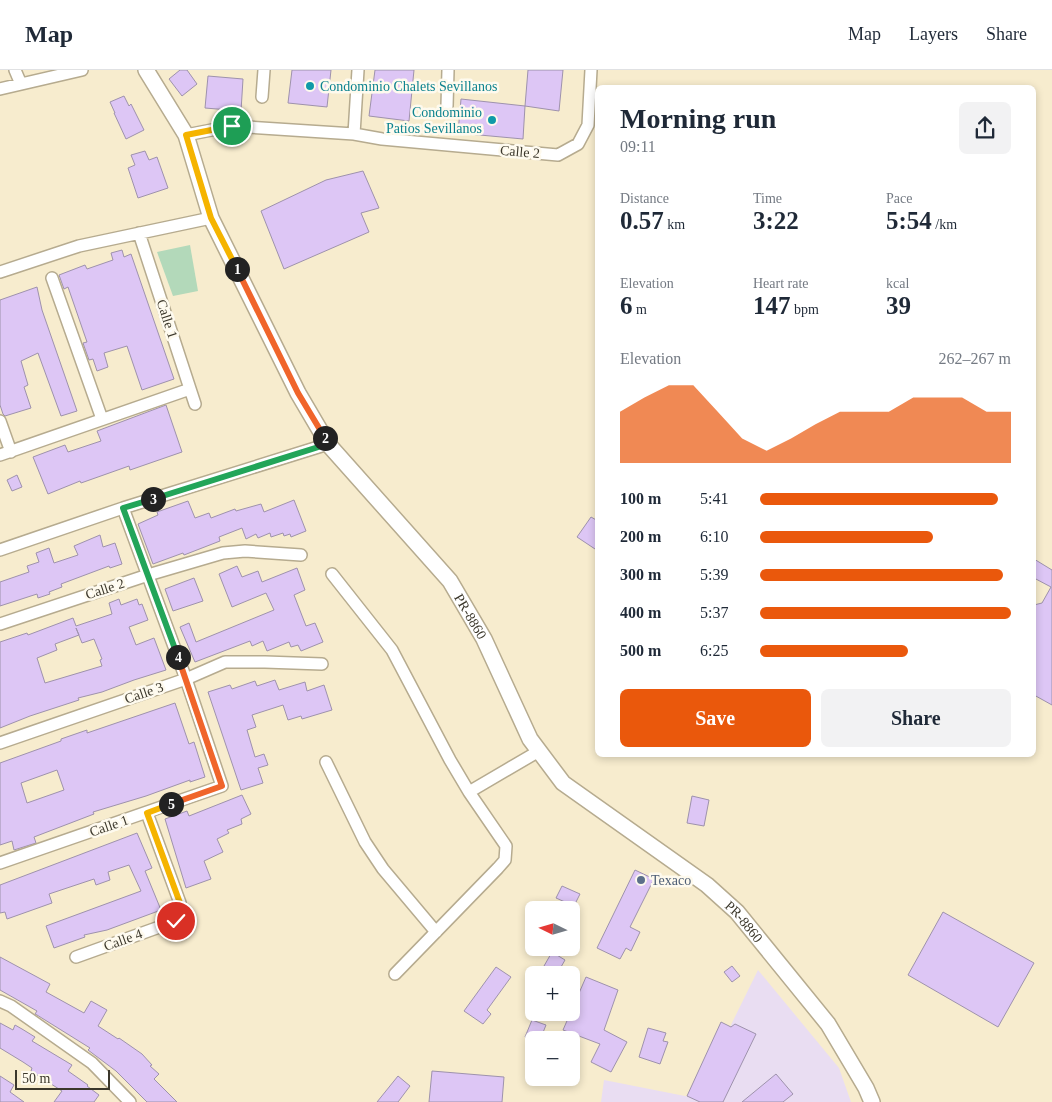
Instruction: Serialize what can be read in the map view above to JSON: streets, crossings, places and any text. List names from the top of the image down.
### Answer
{
  "streets": {
    "street": [
      "Calle 2",
      "Calle 1",
      "PR-8860",
      "Calle 3",
      "Calle 4"
    ]
  },
  "crossings": [
    ["Calle 2", "Calle 1"],
    ["Calle 2", "PR-8860"],
    ["Calle 1", "Calle 3"],
    ["Calle 1", "Calle 4"]
  ],
  "places": ["Condominio Chalets Sevillanos", "Condominio Patios Sevillanos", "Texaco"],
  "scale_bar": "50 m",
  "north": "left",
  "page": {
    "header": "Map",
    "nav": ["Map", "Layers", "Share"],
    "heading": ["Morning run", "09:11"],
    "stats": [
      ["Distance", "0.57 km"],
      ["Time", "3:22"],
      ["Pace", "5:54 /km"],
      ["Elevation", "6 m"],
      ["Heart rate", "147 bpm"],
      ["kcal", "39"]
    ],
    "pins": [
      "1",
      "2",
      "3",
      "4",
      "5"
    ],
    "chart": ["Elevation", "262–267 m"],
    "list": [
      {
        "name": "100 m",
        "note": "5:41"
      },
      {
        "name": "200 m",
        "note": "6:10"
      },
      {
        "name": "300 m",
        "note": "5:39"
      },
      {
        "name": "400 m",
        "note": "5:37"
      },
      {
        "name": "500 m",
        "note": "6:25"
      }
    ],
    "buttons": ["Save", "Share"],
    "map_buttons": ["+", "−"],
    "scale": "50 m"
  }
}
